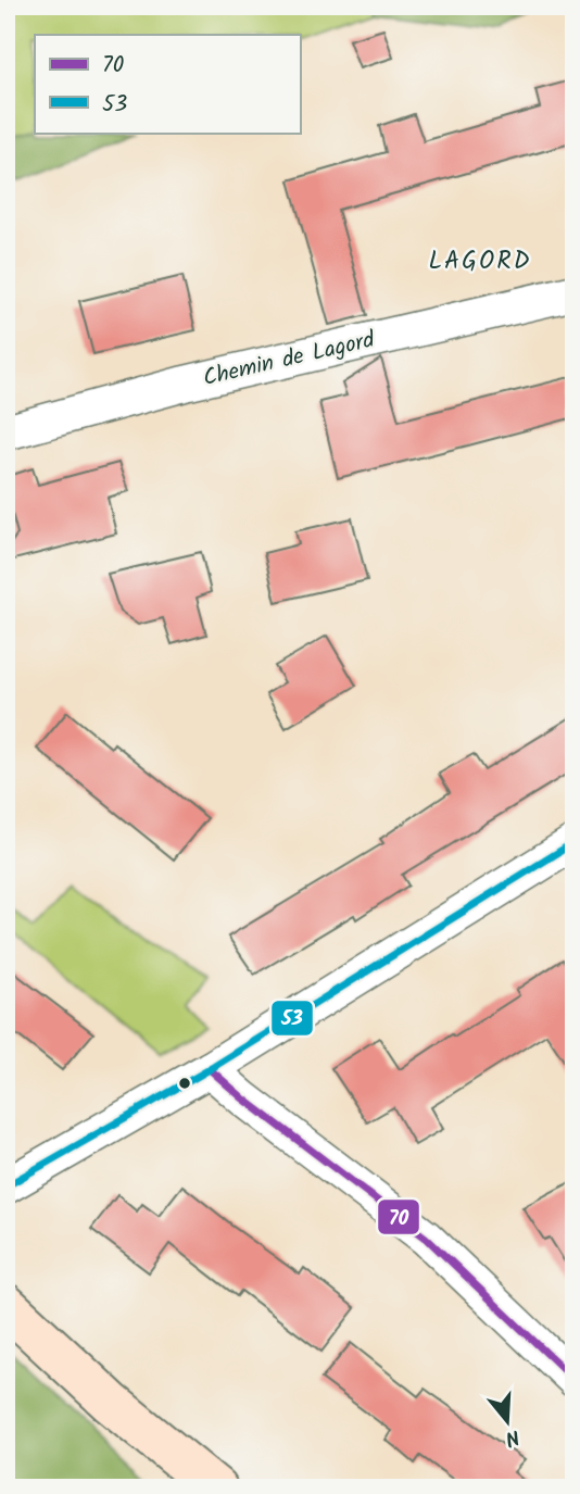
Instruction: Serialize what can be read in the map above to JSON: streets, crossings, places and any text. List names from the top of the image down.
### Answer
{
  "streets": {
    "street": ["Chemin de Lagord"]
  },
  "districts": ["LAGORD"],
  "lines": ["transit line 53", "transit line 70"],
  "legend": ["70", "53"],
  "north": "bottom"
}
